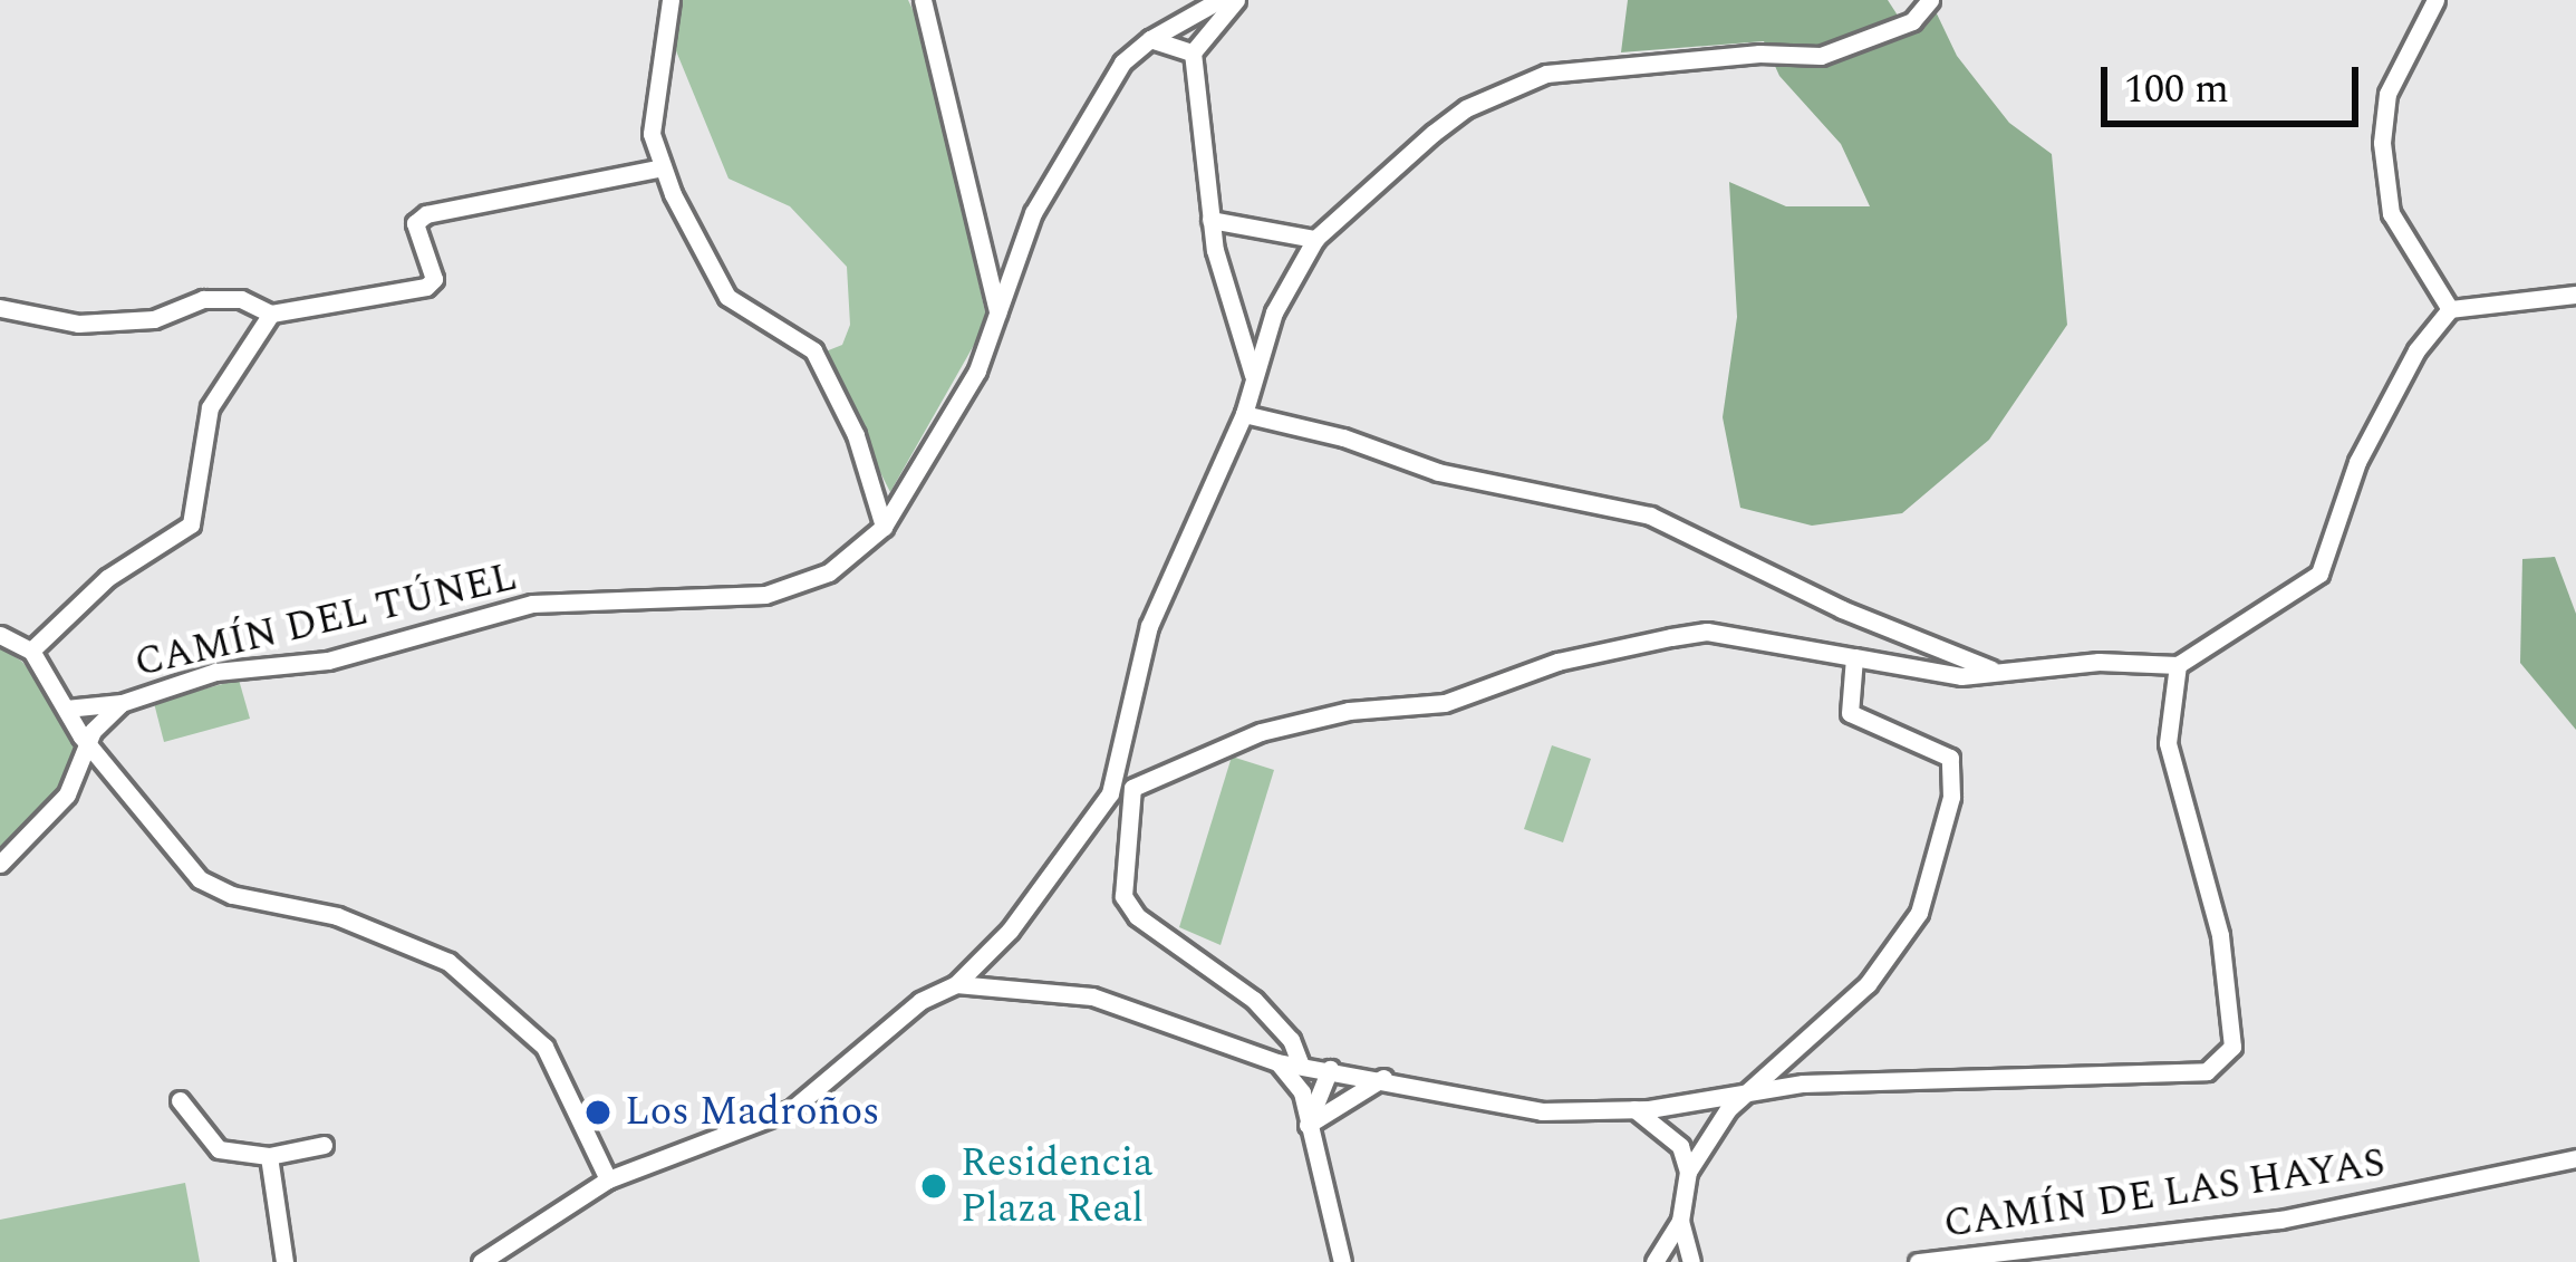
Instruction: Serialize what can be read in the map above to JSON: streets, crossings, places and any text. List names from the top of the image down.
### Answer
{
  "streets": {
    "street": ["CAMÍN DEL TÚNEL", "CAMÍN DE LAS HAYAS"]
  },
  "places": ["Los Madroños", "Residencia Plaza Real"],
  "scale_bar": "100 m"
}
